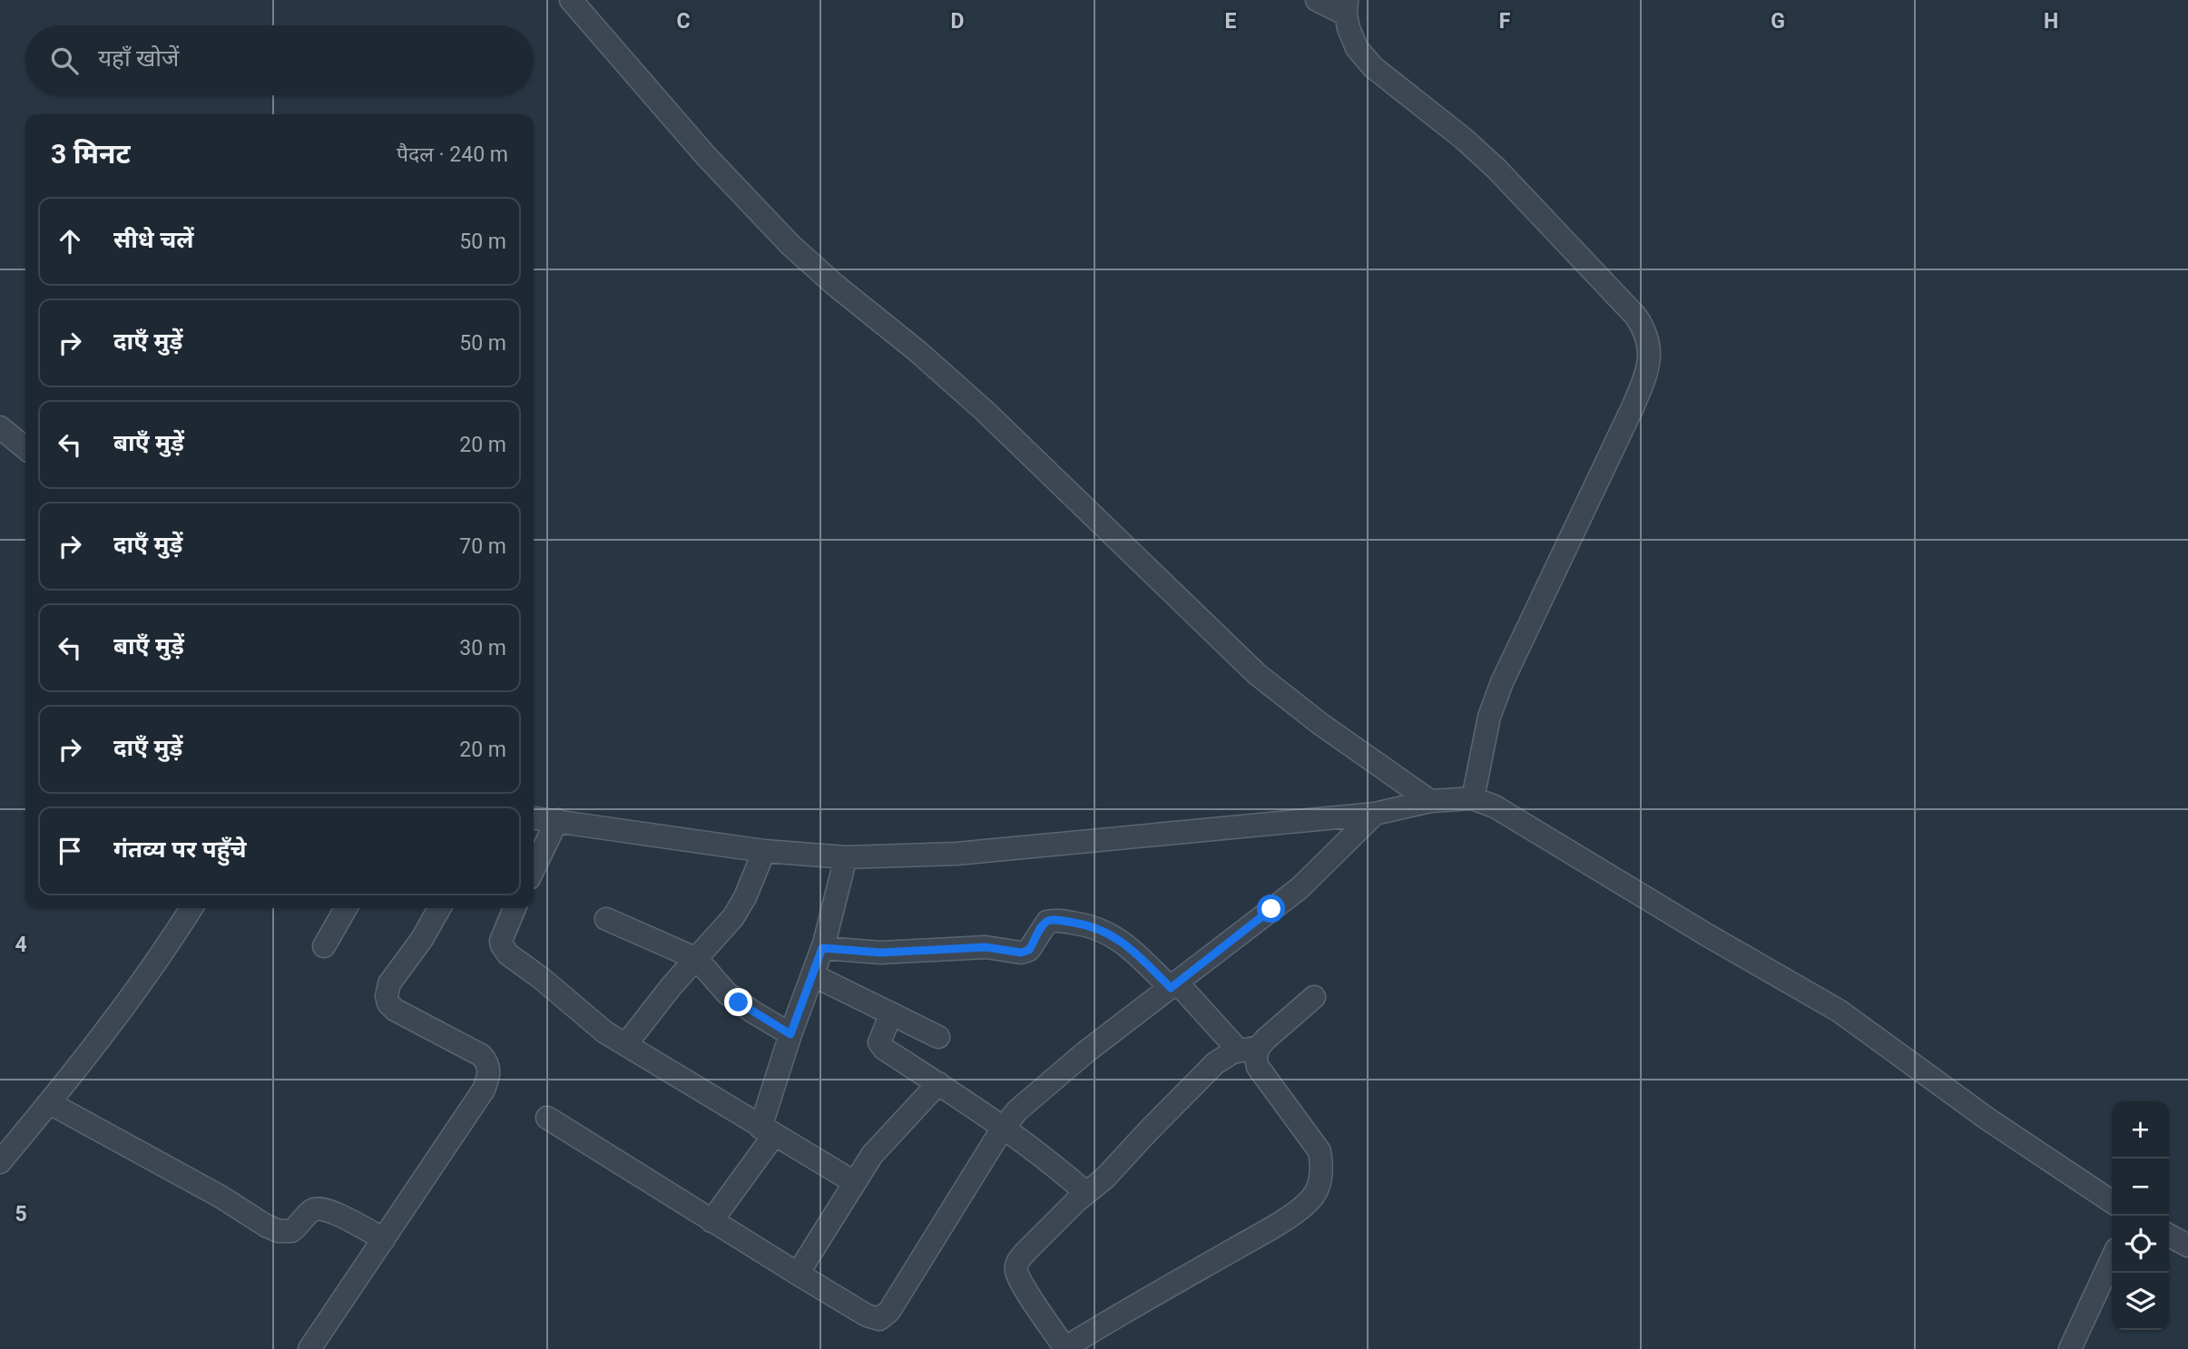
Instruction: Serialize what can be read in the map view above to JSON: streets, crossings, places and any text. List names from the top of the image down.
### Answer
{
  "page": {
    "search": "यहाँ खोजें",
    "heading": ["3 मिनट", "पैदल · 240 m"],
    "list": [
      ["सीधे चलें", "50 m"],
      ["दाएँ मुड़ें", "50 m"],
      ["बाएँ मुड़ें", "20 m"],
      ["दाएँ मुड़ें", "70 m"],
      ["बाएँ मुड़ें", "30 m"],
      ["दाएँ मुड़ें", "20 m"],
      "गंतव्य पर पहुँचे"
    ],
    "map_buttons": ["+", "−"]
  },
  "grid": {
    "columns": [
      "C",
      "D",
      "E",
      "F",
      "G",
      "H"
    ],
    "rows": ["4", "5"]
  }
}
